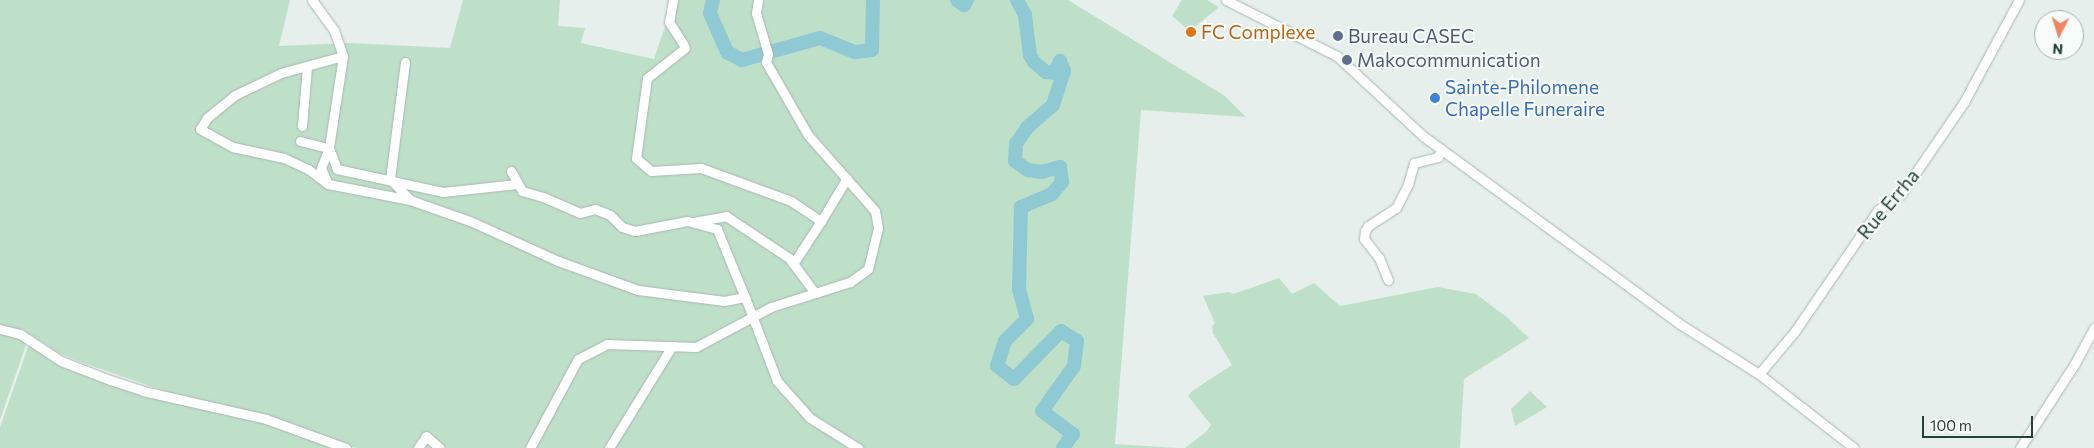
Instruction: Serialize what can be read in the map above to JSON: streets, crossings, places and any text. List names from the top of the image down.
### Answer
{
  "streets": {
    "street": ["Rue Errha"]
  },
  "places": [
    "FC Complexe",
    "Bureau CASEC",
    "Makocommunication",
    "Sainte-Philomene Chapelle Funeraire"
  ],
  "scale_bar": "100 m",
  "north": "bottom"
}
